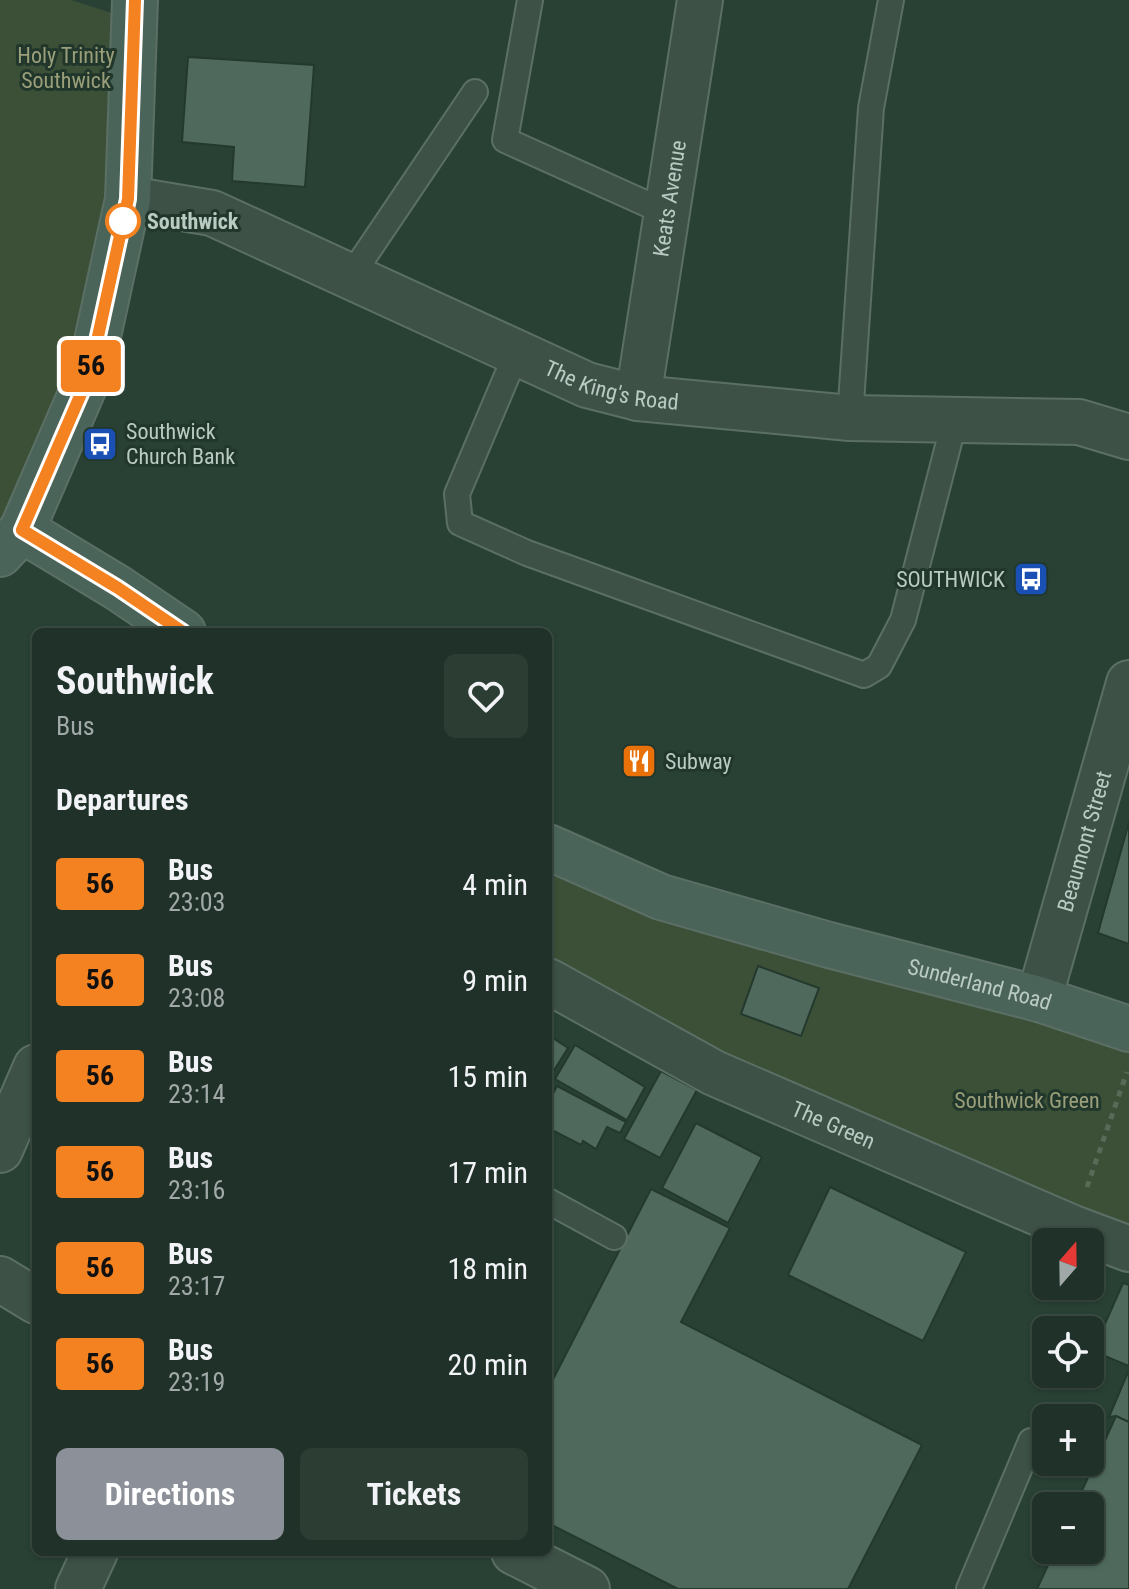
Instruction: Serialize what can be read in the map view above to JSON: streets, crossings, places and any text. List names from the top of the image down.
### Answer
{
  "streets": {
    "street": [
      "Keats Avenue",
      "The King's Road",
      "Beaumont Street",
      "Sunderland Road",
      "The Green"
    ]
  },
  "crossings": [
    ["Keats Avenue", "The King's Road"],
    ["Beaumont Street", "Sunderland Road"]
  ],
  "parks": ["Holy Trinity Southwick", "Southwick Green"],
  "places": {
    "other": ["Southwick"],
    "bus stop": ["Southwick Church Bank", "SOUTHWICK"],
    "restaurant": ["Subway"]
  },
  "lines": ["bus line 56"],
  "north": "top",
  "page": {
    "on_map": "56",
    "heading": [
      ["Southwick", "Bus"],
      "Departures"
    ],
    "list": [
      {
        "mark": "56",
        "name": "Bus",
        "note": "23:03",
        "value": "4 min"
      },
      {
        "mark": "56",
        "name": "Bus",
        "note": "23:08",
        "value": "9 min"
      },
      {
        "mark": "56",
        "name": "Bus",
        "note": "23:14",
        "value": "15 min"
      },
      {
        "mark": "56",
        "name": "Bus",
        "note": "23:16",
        "value": "17 min"
      },
      {
        "mark": "56",
        "name": "Bus",
        "note": "23:17",
        "value": "18 min"
      },
      {
        "mark": "56",
        "name": "Bus",
        "note": "23:19",
        "value": "20 min"
      }
    ],
    "map_buttons": ["+", "−"],
    "buttons": ["Directions", "Tickets"]
  }
}
